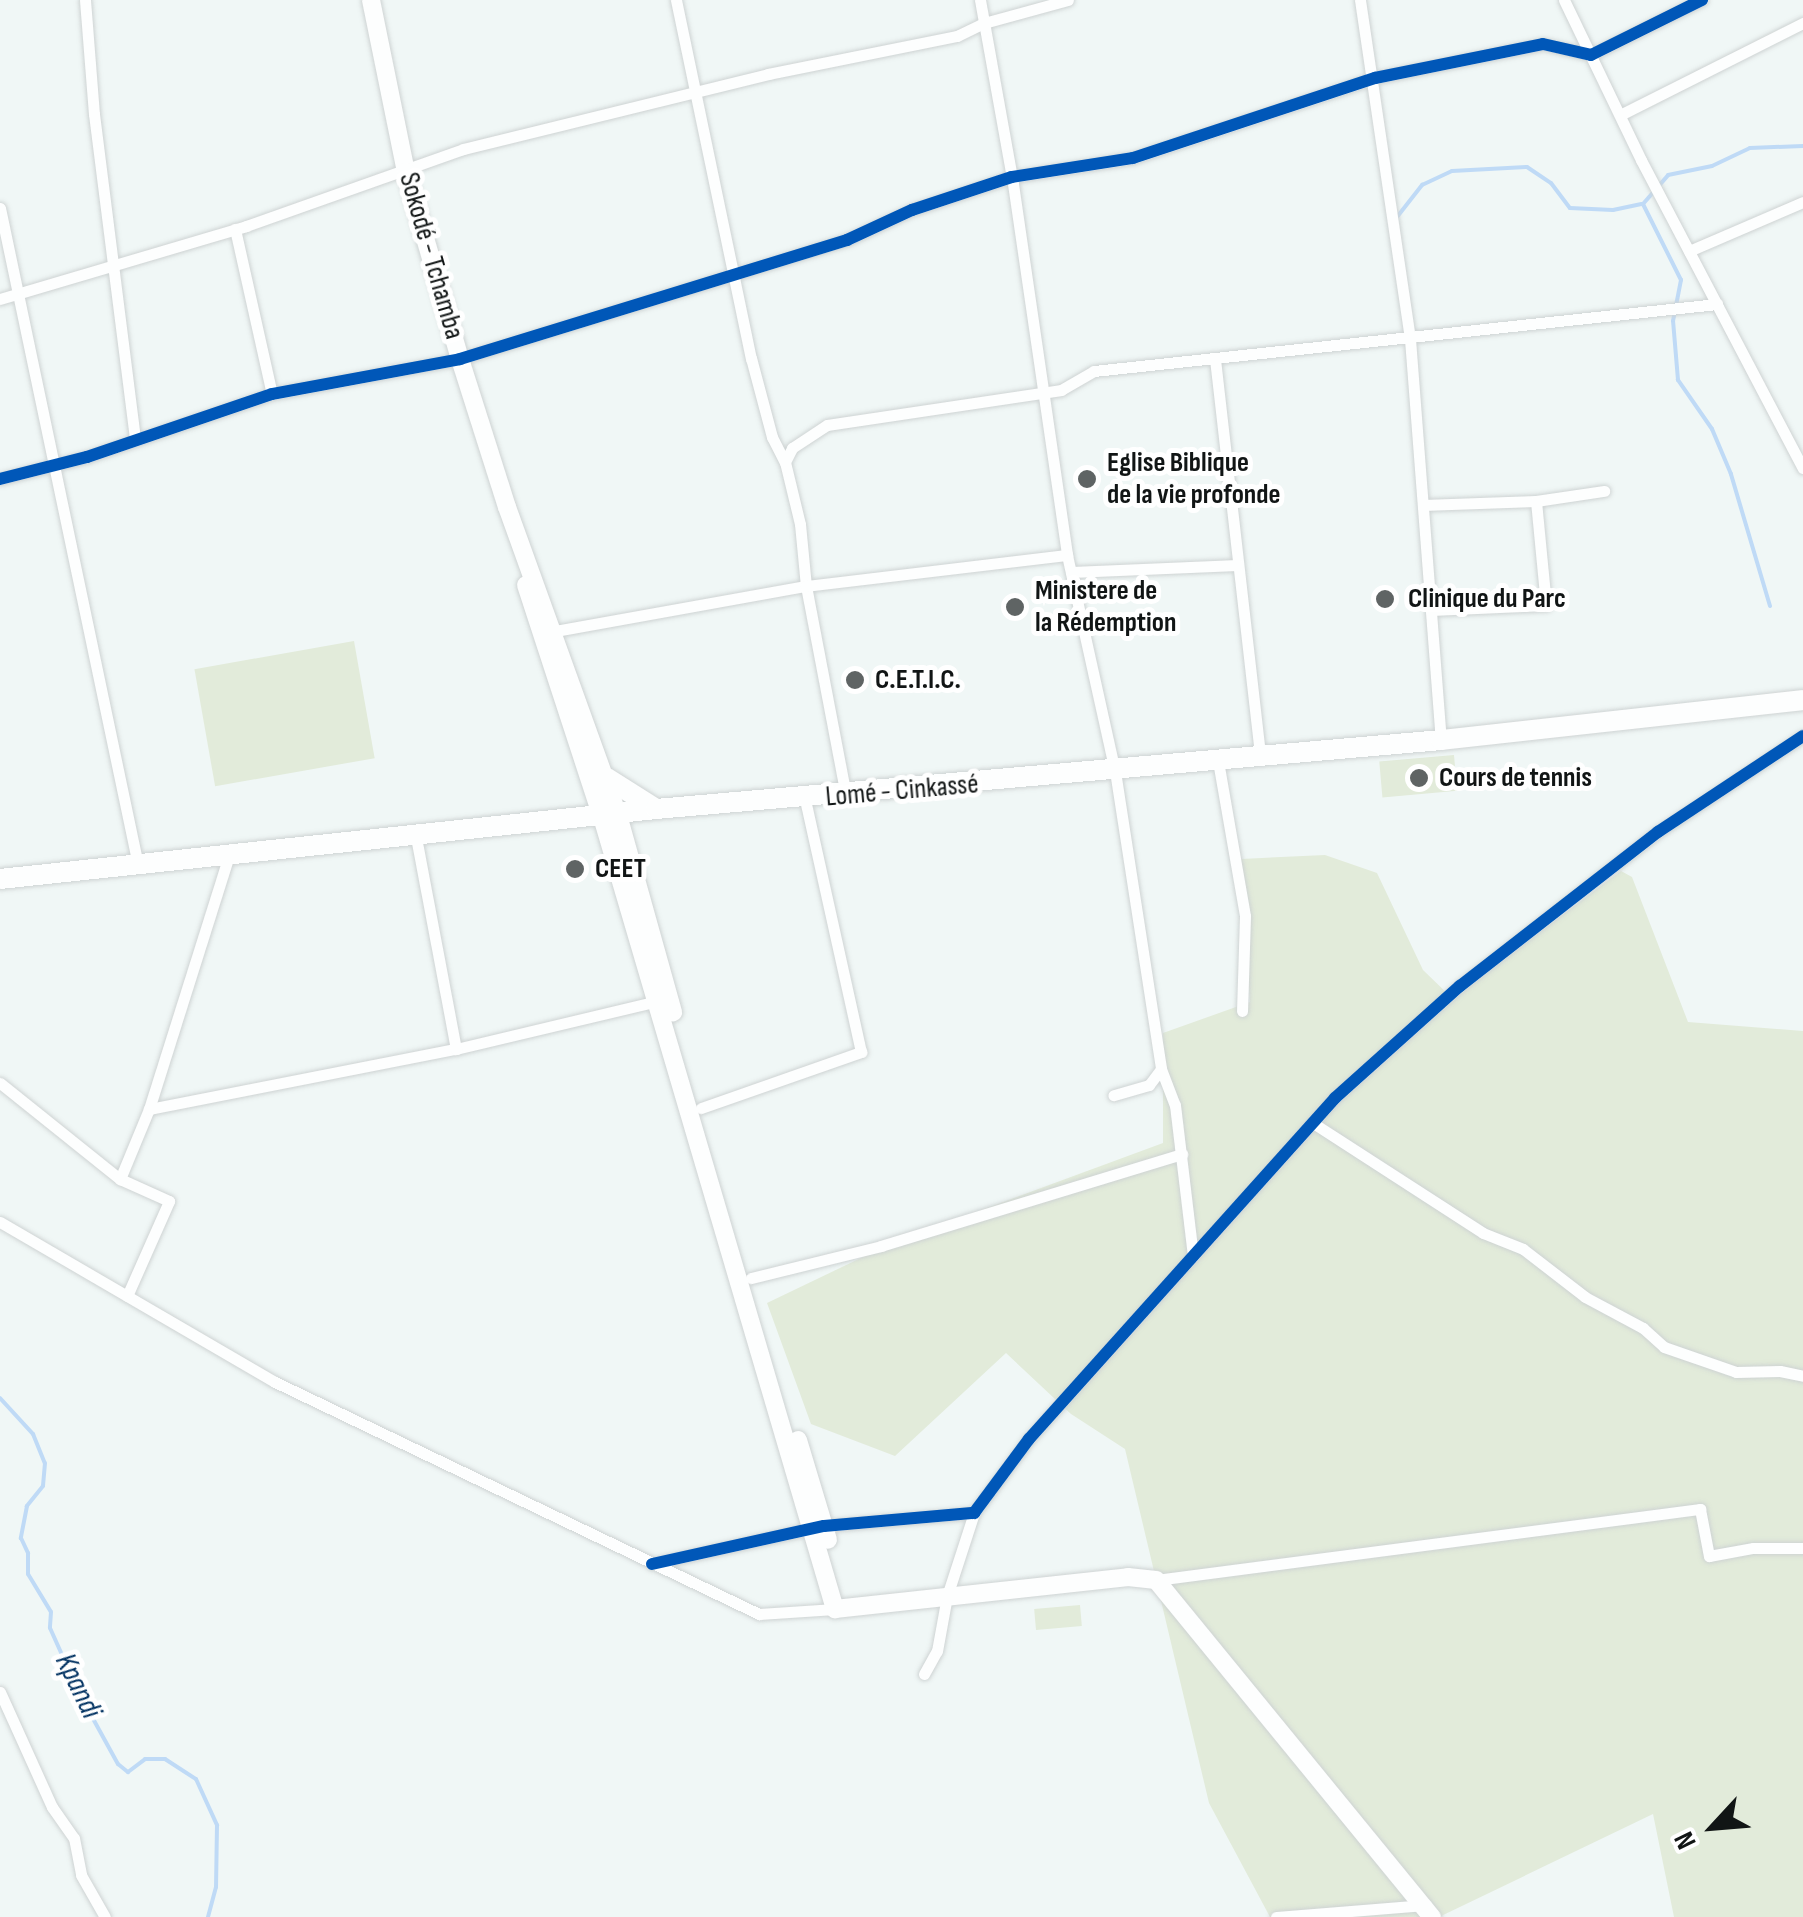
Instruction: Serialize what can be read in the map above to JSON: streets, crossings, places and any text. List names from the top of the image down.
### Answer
{
  "streets": {
    "highway": ["Lomé - Cinkassé"],
    "main road": ["Sokodé - Tchamba"]
  },
  "crossings": [
    ["Sokodé - Tchamba", "Lomé - Cinkassé"]
  ],
  "water": ["Kpandi"],
  "places": [
    "Eglise Biblique de la vie profonde",
    "Clinique du Parc",
    "Ministere de la Rédemption",
    "C.E.T.I.C.",
    "Cours de tennis",
    "CEET"
  ],
  "north": "bottom left"
}
